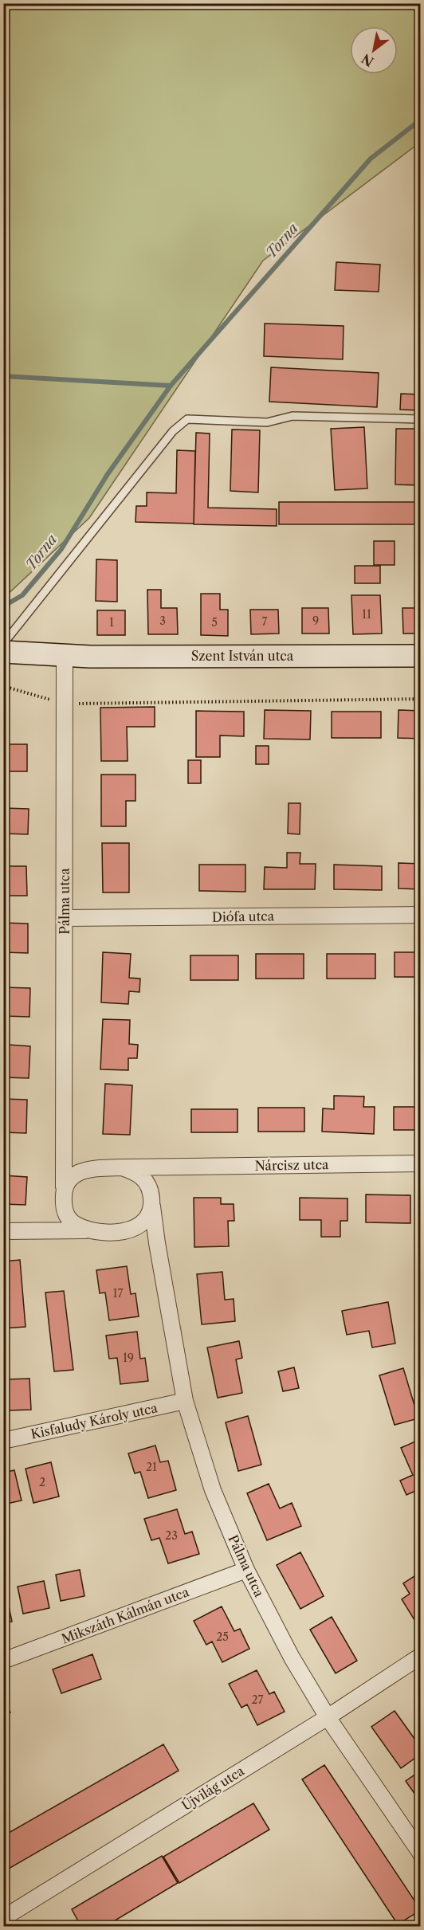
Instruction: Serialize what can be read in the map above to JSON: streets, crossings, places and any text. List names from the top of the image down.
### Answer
{
  "streets": {
    "main road": ["Szent István utca"],
    "street": [
      "Pálma utca",
      "Diófa utca",
      "Nárcisz utca",
      "Kisfaludy Károly utca",
      "Mikszáth Kálmán utca",
      "Újvilág utca"
    ]
  },
  "crossings": [
    ["Szent István utca", "Pálma utca"],
    ["Pálma utca", "Diófa utca"],
    ["Pálma utca", "Nárcisz utca"],
    ["Pálma utca", "Kisfaludy Károly utca"],
    ["Pálma utca", "Mikszáth Kálmán utca"],
    ["Pálma utca", "Újvilág utca"]
  ],
  "water": ["Torna"],
  "house_numbers": [
    "11",
    "3",
    "9",
    "7",
    "1",
    "5",
    "17",
    "19",
    "21",
    "2",
    "23",
    "25",
    "27"
  ],
  "north": "bottom left"
}
